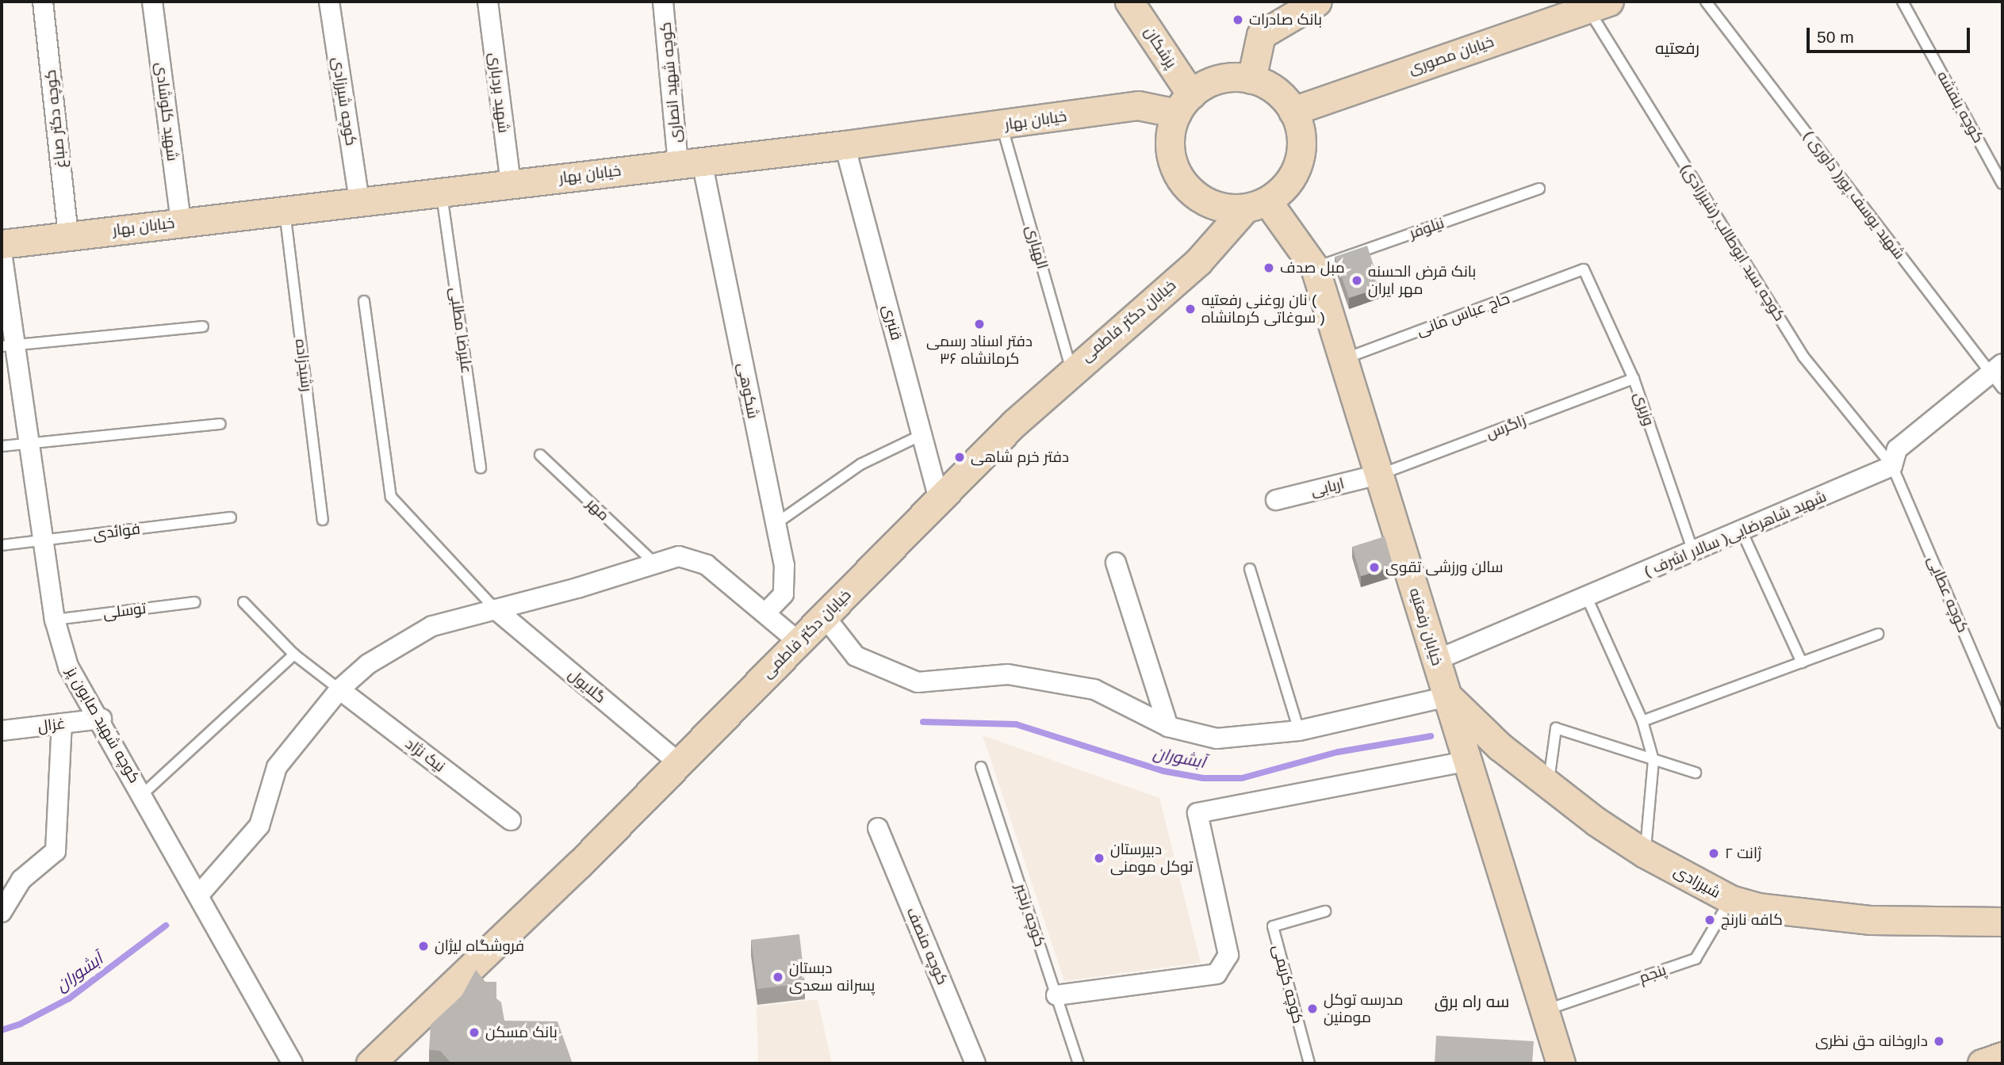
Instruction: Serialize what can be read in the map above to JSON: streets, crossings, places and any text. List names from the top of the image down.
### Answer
{
  "streets": {
    "main road": [
      "پزشکان",
      "خیابان مصوری",
      "خیابان بهار",
      "خیابان دکتر فاطمی",
      "خیابان رفعتیه",
      "شیرزادی"
    ],
    "street": [
      "کوچه شهید انصاری",
      "شهید بردباری",
      "کوچه شیرزادی",
      "شهید کلوشادی",
      "کوچه دکتر صباغ",
      "قنبری",
      "شکوهی",
      "اربابی",
      "شهید شاهرضایی( سالار اشرف )",
      "گلایول",
      "غزال",
      "کوچه شهید صابون پز",
      "نیک نژاد",
      "کوچه منصف"
    ],
    "lane": [
      "کوچه بنفشه",
      "شهید یوسف پور( داوری )",
      "نیلوفر",
      "کوچه سید ابوطالب (شیرزادی)",
      "الهیاری",
      "حاج عباس مانی",
      "علیرضا مطلبی",
      "رشیدزاده",
      "وزیری",
      "زاگرس",
      "مهر",
      "فوائدی",
      "کوچه عطایی",
      "توسلی",
      "کوچه رنجبر",
      "پنجم",
      "کوچه کریمی"
    ]
  },
  "crossings": [
    ["پزشکان", "خیابان مصوری"],
    ["پزشکان", "خیابان بهار"],
    ["پزشکان", "خیابان دکتر فاطمی"],
    ["پزشکان", "خیابان رفعتیه"],
    ["خیابان مصوری", "خیابان بهار"],
    ["خیابان مصوری", "کوچه سید ابوطالب (شیرزادی)"],
    ["خیابان مصوری", "خیابان دکتر فاطمی"],
    ["خیابان مصوری", "خیابان رفعتیه"],
    ["کوچه شهید انصاری", "خیابان بهار"],
    ["کوچه شهید انصاری", "شکوهی"],
    ["شهید بردباری", "خیابان بهار"],
    ["کوچه شیرزادی", "خیابان بهار"],
    ["شهید کلوشادی", "خیابان بهار"],
    ["کوچه دکتر صباغ", "خیابان بهار"],
    ["خیابان بهار", "الهیاری"],
    ["خیابان بهار", "خیابان دکتر فاطمی"],
    ["خیابان بهار", "قنبری"],
    ["خیابان بهار", "علیرضا مطلبی"],
    ["خیابان بهار", "رشیدزاده"],
    ["خیابان بهار", "شکوهی"],
    ["خیابان بهار", "خیابان رفعتیه"],
    ["نیلوفر", "خیابان رفعتیه"],
    ["کوچه سید ابوطالب (شیرزادی)", "شهید شاهرضایی( سالار اشرف )"],
    ["کوچه سید ابوطالب (شیرزادی)", "کوچه عطایی"],
    ["الهیاری", "خیابان دکتر فاطمی"],
    ["حاج عباس مانی", "وزیری"],
    ["حاج عباس مانی", "خیابان رفعتیه"],
    ["خیابان دکتر فاطمی", "قنبری"],
    ["خیابان دکتر فاطمی", "خیابان رفعتیه"],
    ["خیابان دکتر فاطمی", "گلایول"],
    ["وزیری", "زاگرس"],
    ["وزیری", "شهید شاهرضایی( سالار اشرف )"],
    ["زاگرس", "اربابی"],
    ["زاگرس", "خیابان رفعتیه"],
    ["اربابی", "خیابان رفعتیه"],
    ["فوائدی", "کوچه شهید صابون پز"],
    ["شهید شاهرضایی( سالار اشرف )", "کوچه عطایی"],
    ["شهید شاهرضایی( سالار اشرف )", "خیابان رفعتیه"],
    ["توسلی", "کوچه شهید صابون پز"],
    ["خیابان رفعتیه", "شیرزادی"],
    ["خیابان رفعتیه", "پنجم"],
    ["غزال", "کوچه شهید صابون پز"],
    ["شیرزادی", "پنجم"]
  ],
  "districts": ["رفعتیه", "سه راه برق"],
  "water": ["آبشوران"],
  "places": [
    "بانک صادرات",
    "مبل صدف",
    "بانک قرض الحسنه مهر ایران",
    "نان روغنی رفعتیه ( سوغاتی کرمانشاه )",
    "دفتر اسناد رسمی ۳۶ کرمانشاه",
    "دفتر خرم شاهی",
    "سالن ورزشی تقوی",
    "ژانت ۲",
    "دبیرستان توکل مومنی",
    "کافه نارنج",
    "فروشگاه لیژان",
    "دبستان پسرانه سعدی",
    "مدرسه توکل مومنین",
    "بانک مسکن",
    "داروخانه حق نظری"
  ],
  "scale_bar": "50 m"
}
